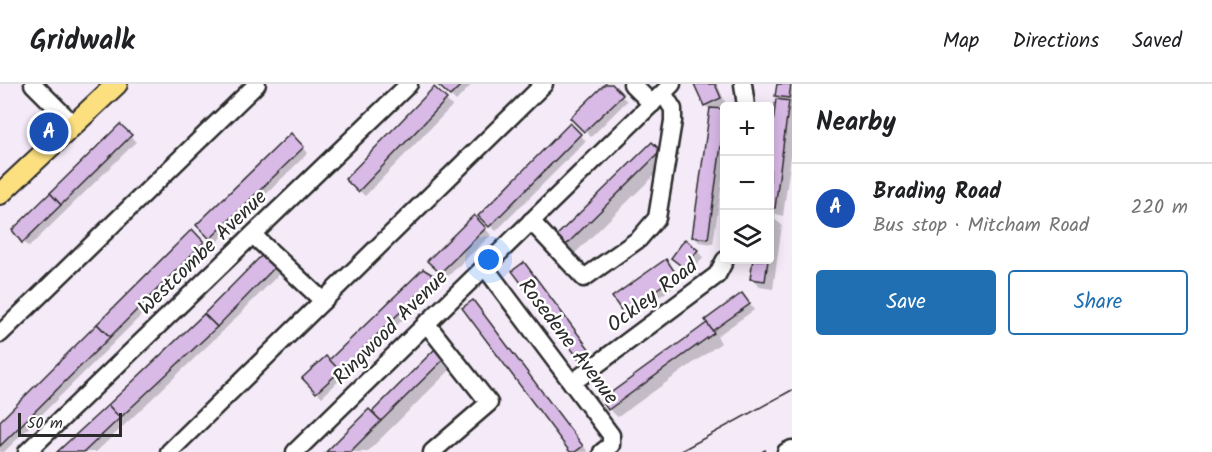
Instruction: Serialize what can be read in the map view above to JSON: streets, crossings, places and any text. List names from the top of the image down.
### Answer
{
  "streets": {
    "street": [
      "Westcombe Avenue",
      "Ockley Road",
      "Ringwood Avenue",
      "Rosedene Avenue"
    ]
  },
  "crossings": [
    ["Ockley Road", "Rosedene Avenue"],
    ["Ringwood Avenue", "Rosedene Avenue"]
  ],
  "scale_bar": "50 m",
  "page": {
    "header": "Gridwalk",
    "nav": ["Map", "Directions", "Saved"],
    "heading": "Nearby",
    "map_buttons": ["+", "−"],
    "pins": "A",
    "list": [
      {
        "mark": "A",
        "name": "Brading Road",
        "note": "Bus stop · Mitcham Road",
        "value": "220 m"
      }
    ],
    "buttons": ["Save", "Share"],
    "scale": "50 m"
  }
}
